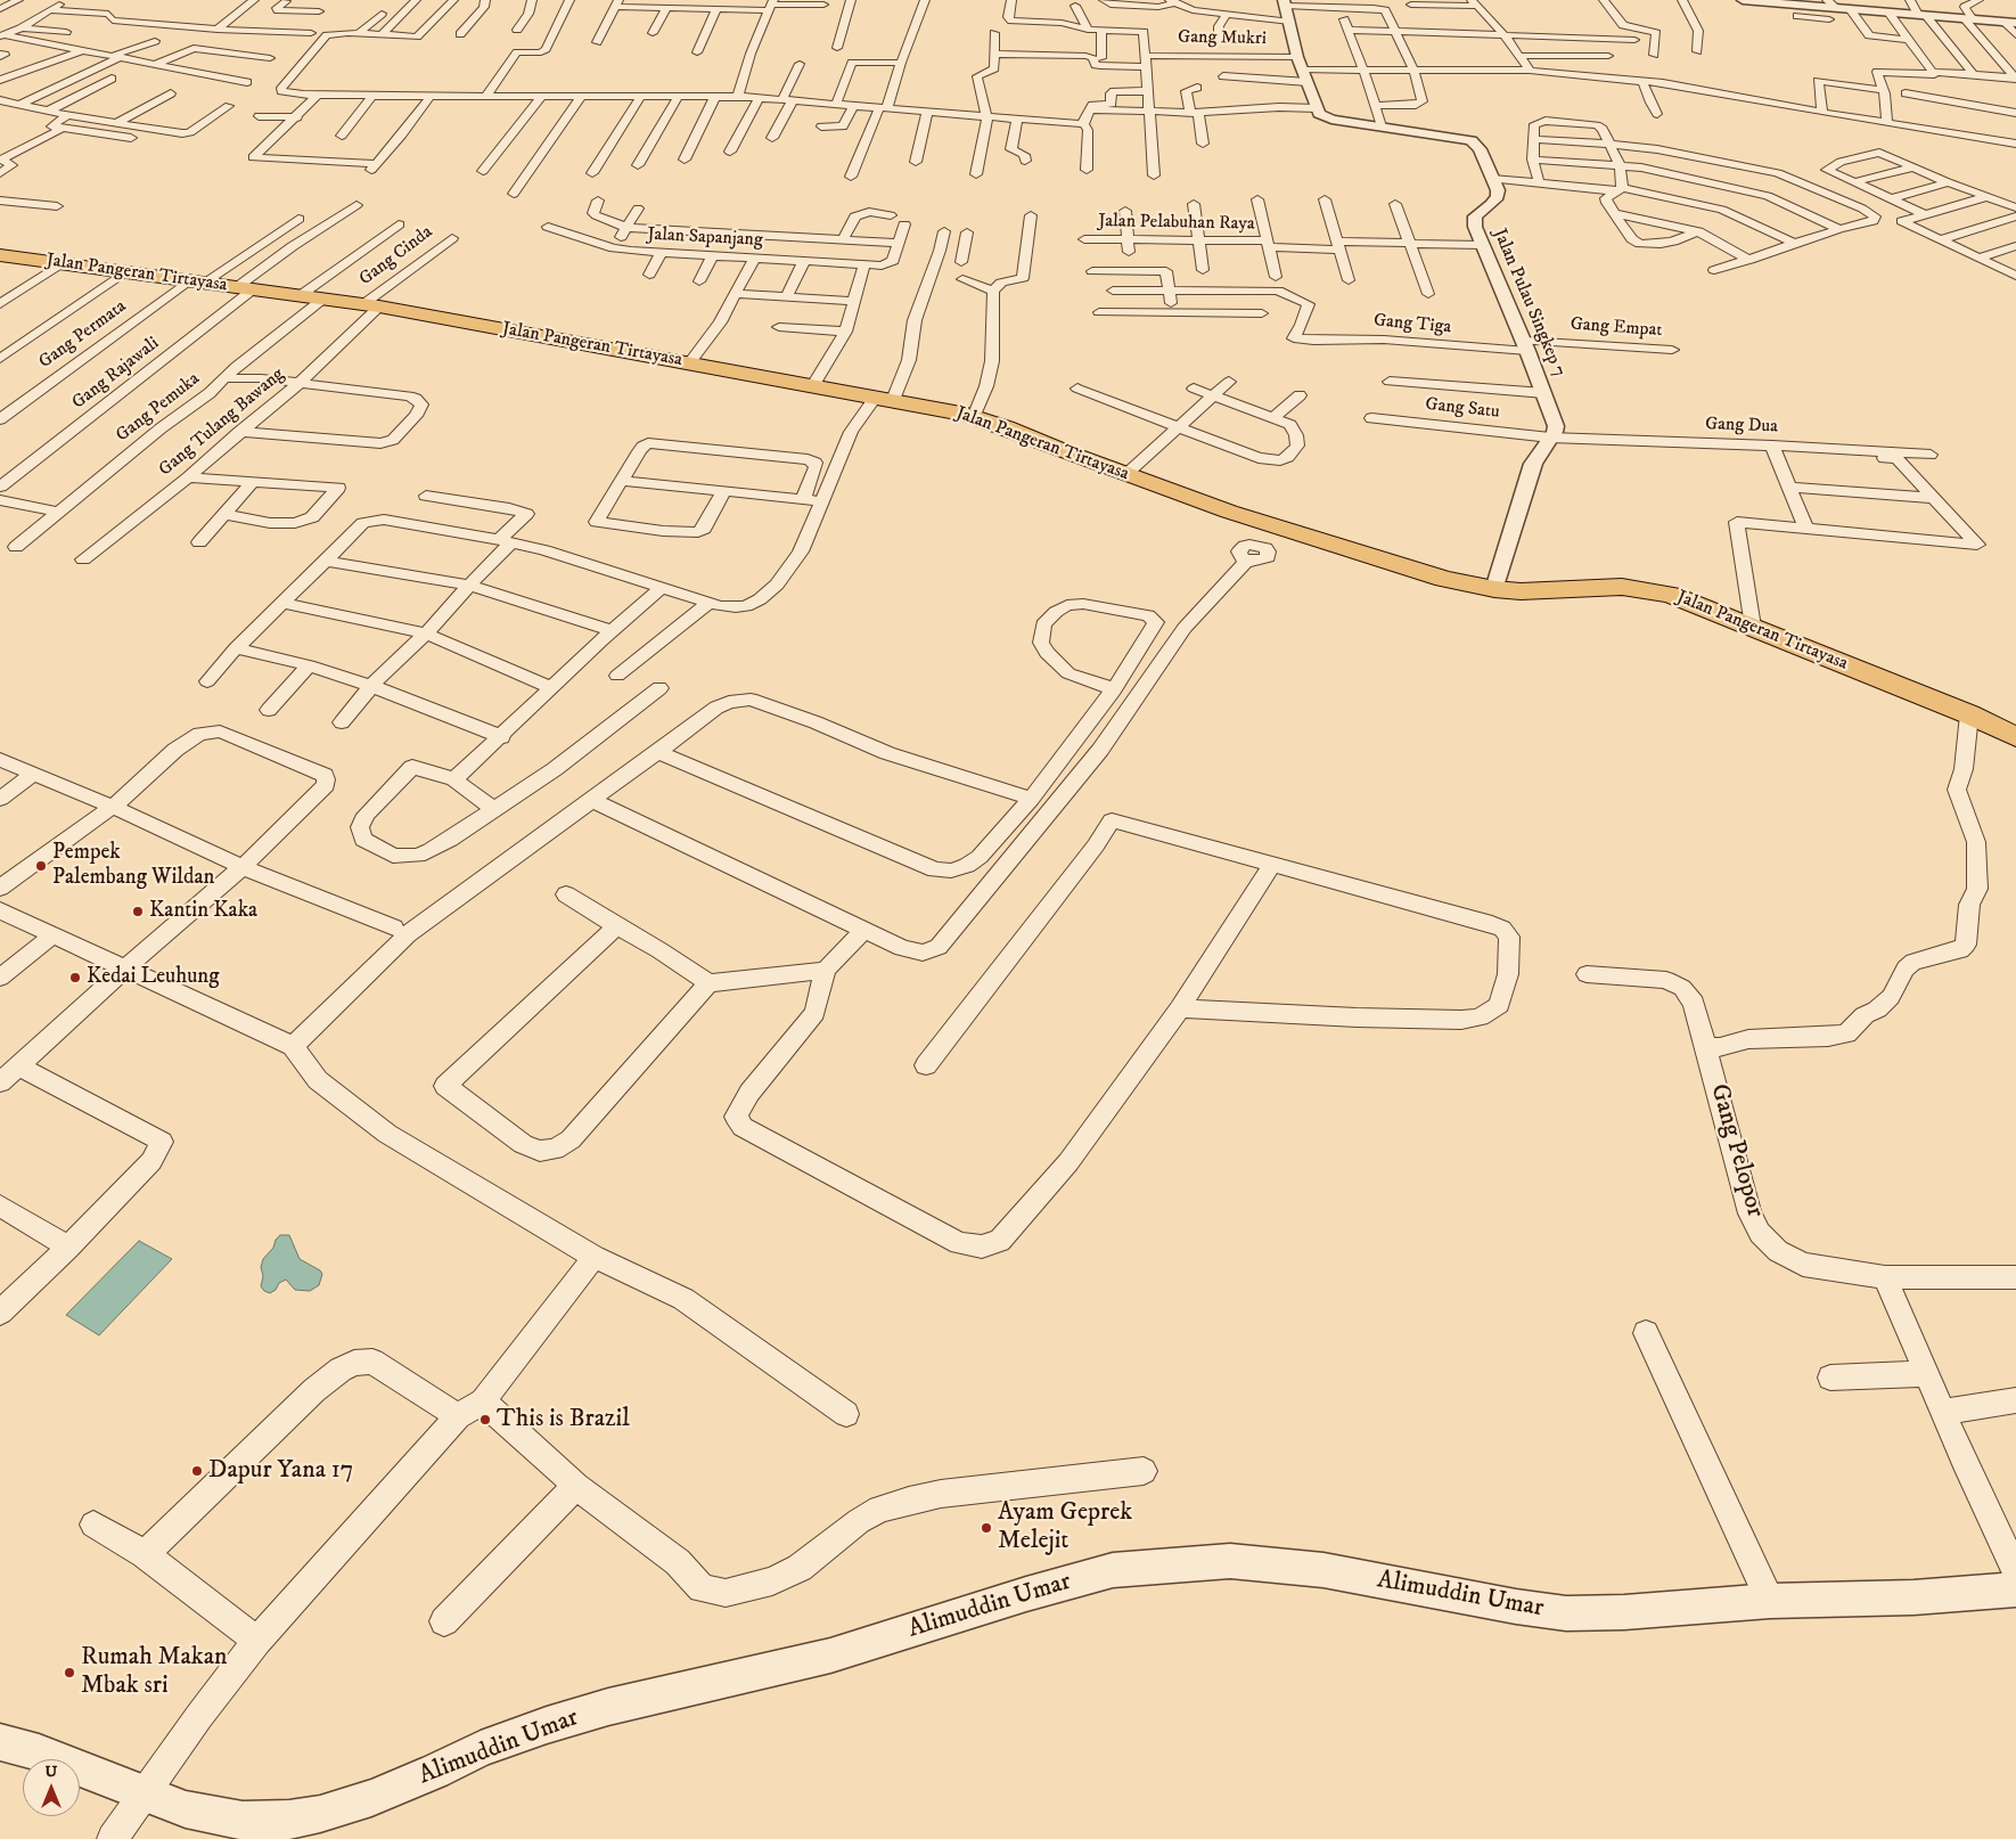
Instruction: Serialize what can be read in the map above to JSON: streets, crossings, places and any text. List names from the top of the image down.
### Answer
{
  "streets": {
    "main road": ["Jalan Pangeran Tirtayasa"],
    "street": [
      "Gang Mukri",
      "Jalan Pelabuhan Raya",
      "Jalan Sapanjang",
      "Gang Cinda",
      "Jalan Pulau Singkep 7",
      "Gang Tiga",
      "Gang Empat",
      "Gang Permata",
      "Gang Rajawali",
      "Gang Pemuka",
      "Gang Satu",
      "Gang Tulang Bawang",
      "Gang Dua",
      "Gang Pelopor",
      "Alimuddin Umar"
    ]
  },
  "crossings": [
    ["Jalan Pelabuhan Raya", "Jalan Pulau Singkep 7"],
    ["Gang Cinda", "Jalan Pangeran Tirtayasa"],
    ["Gang Cinda", "Gang Tulang Bawang"],
    ["Jalan Pangeran Tirtayasa", "Gang Permata"],
    ["Jalan Pangeran Tirtayasa", "Gang Rajawali"],
    ["Jalan Pangeran Tirtayasa", "Gang Pemuka"],
    ["Jalan Pangeran Tirtayasa", "Gang Tulang Bawang"],
    ["Jalan Pulau Singkep 7", "Gang Tiga"],
    ["Jalan Pulau Singkep 7", "Gang Empat"],
    ["Jalan Pulau Singkep 7", "Gang Satu"],
    ["Jalan Pulau Singkep 7", "Gang Dua"],
    ["Gang Tiga", "Gang Empat"],
    ["Gang Satu", "Gang Dua"]
  ],
  "places": [
    "Pempek Palembang Wildan",
    "Kantin Kaka",
    "Kedai Leuhung",
    "This is Brazil",
    "Dapur Yana 17",
    "Ayam Geprek Melejit",
    "Rumah Makan Mbak sri"
  ],
  "north": "top"
}
